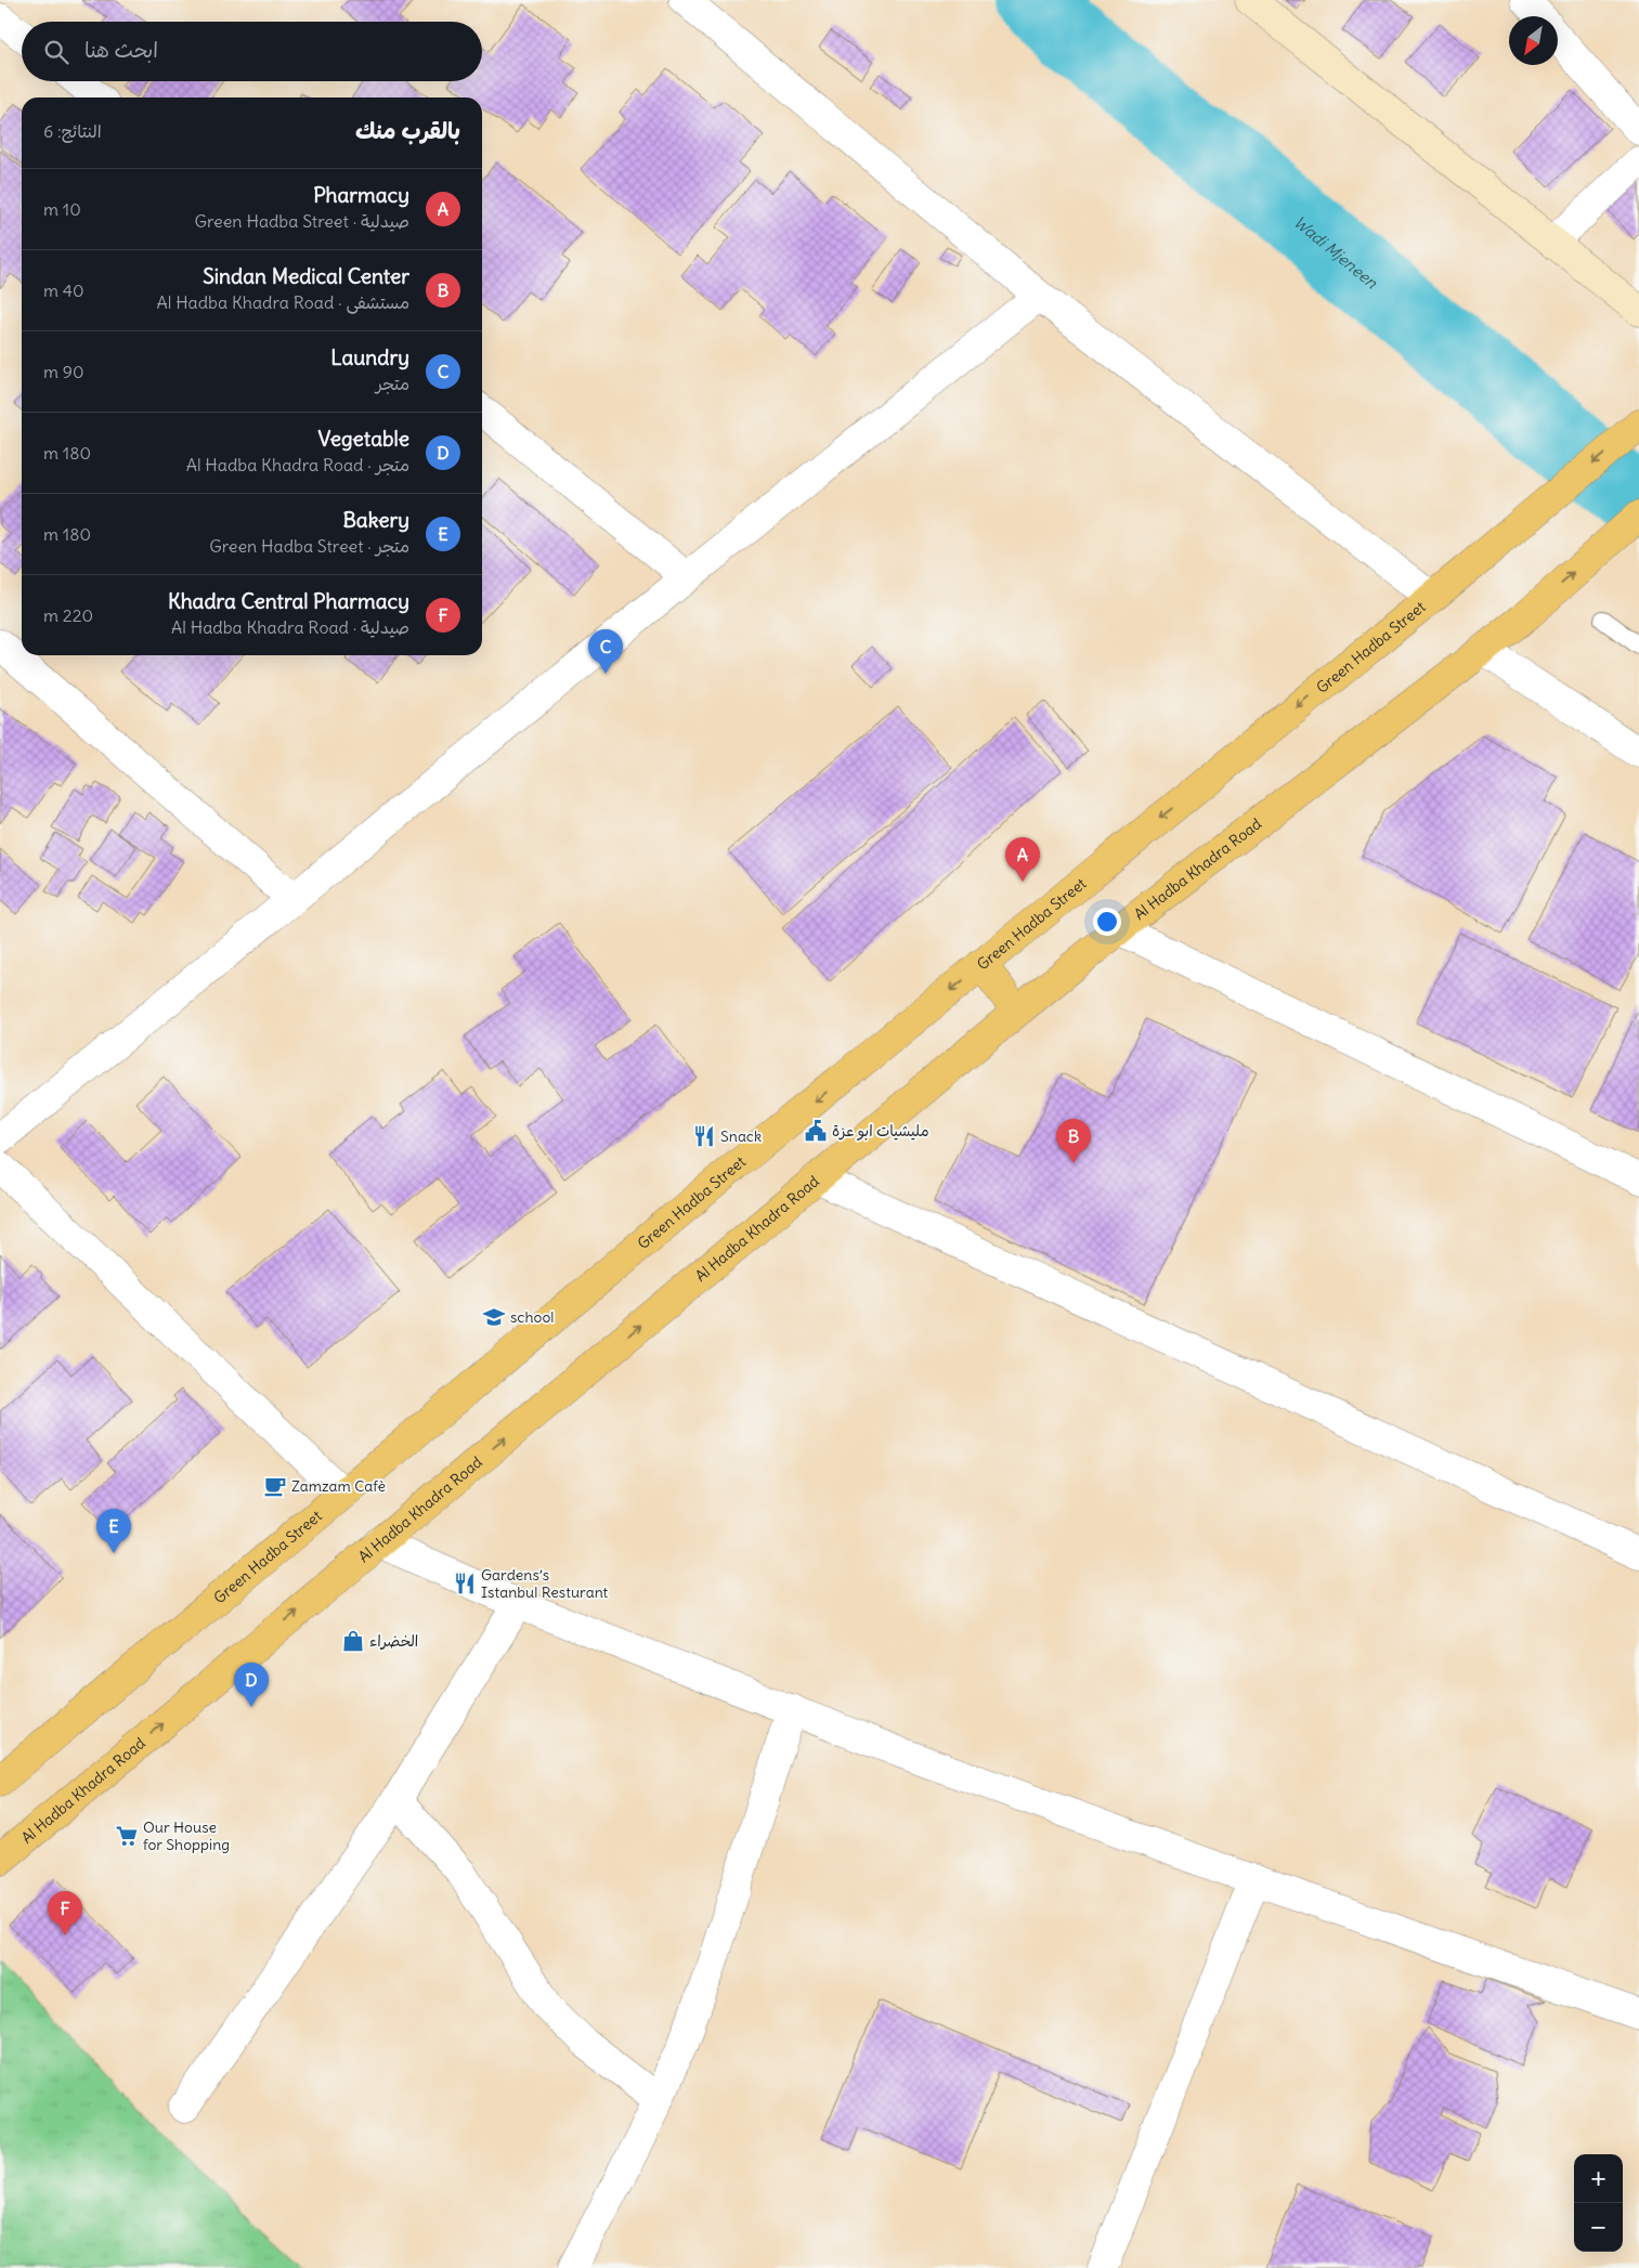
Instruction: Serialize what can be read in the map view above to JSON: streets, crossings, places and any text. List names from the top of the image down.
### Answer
{
  "streets": {
    "main road": ["Green Hadba Street", "Al Hadba Khadra Road"]
  },
  "one_way": ["Green Hadba Street", "Al Hadba Khadra Road"],
  "water": ["Wadi Mjeneen"],
  "places": {
    "public building": ["مليشيات ابو عزة"],
    "restaurant": ["Snack", "Gardens’s Istanbul Resturant"],
    "school or university": ["school"],
    "cafe": ["Zamzam Cafè"],
    "shop": ["الخضراء"],
    "supermarket": ["Our House for Shopping"]
  },
  "north": "bottom left",
  "page": {
    "search": "ابحث هنا",
    "heading": ["بالقرب منك", "النتائج: 6"],
    "list": [
      {
        "mark": "A",
        "name": "Pharmacy",
        "note": "صيدلية · Green Hadba Street",
        "value": "10 m"
      },
      {
        "mark": "B",
        "name": "Sindan Medical Center",
        "note": "مستشفى · Al Hadba Khadra Road",
        "value": "40 m"
      },
      {
        "mark": "C",
        "name": "Laundry",
        "note": "متجر",
        "value": "90 m"
      },
      {
        "mark": "D",
        "name": "Vegetable",
        "note": "متجر · Al Hadba Khadra Road",
        "value": "180 m"
      },
      {
        "mark": "E",
        "name": "Bakery",
        "note": "متجر · Green Hadba Street",
        "value": "180 m"
      },
      {
        "mark": "F",
        "name": "Khadra Central Pharmacy",
        "note": "صيدلية · Al Hadba Khadra Road",
        "value": "220 m"
      }
    ],
    "pins": [
      "C",
      "A",
      "B",
      "E",
      "D",
      "F"
    ],
    "map_buttons": ["+", "−"]
  }
}
